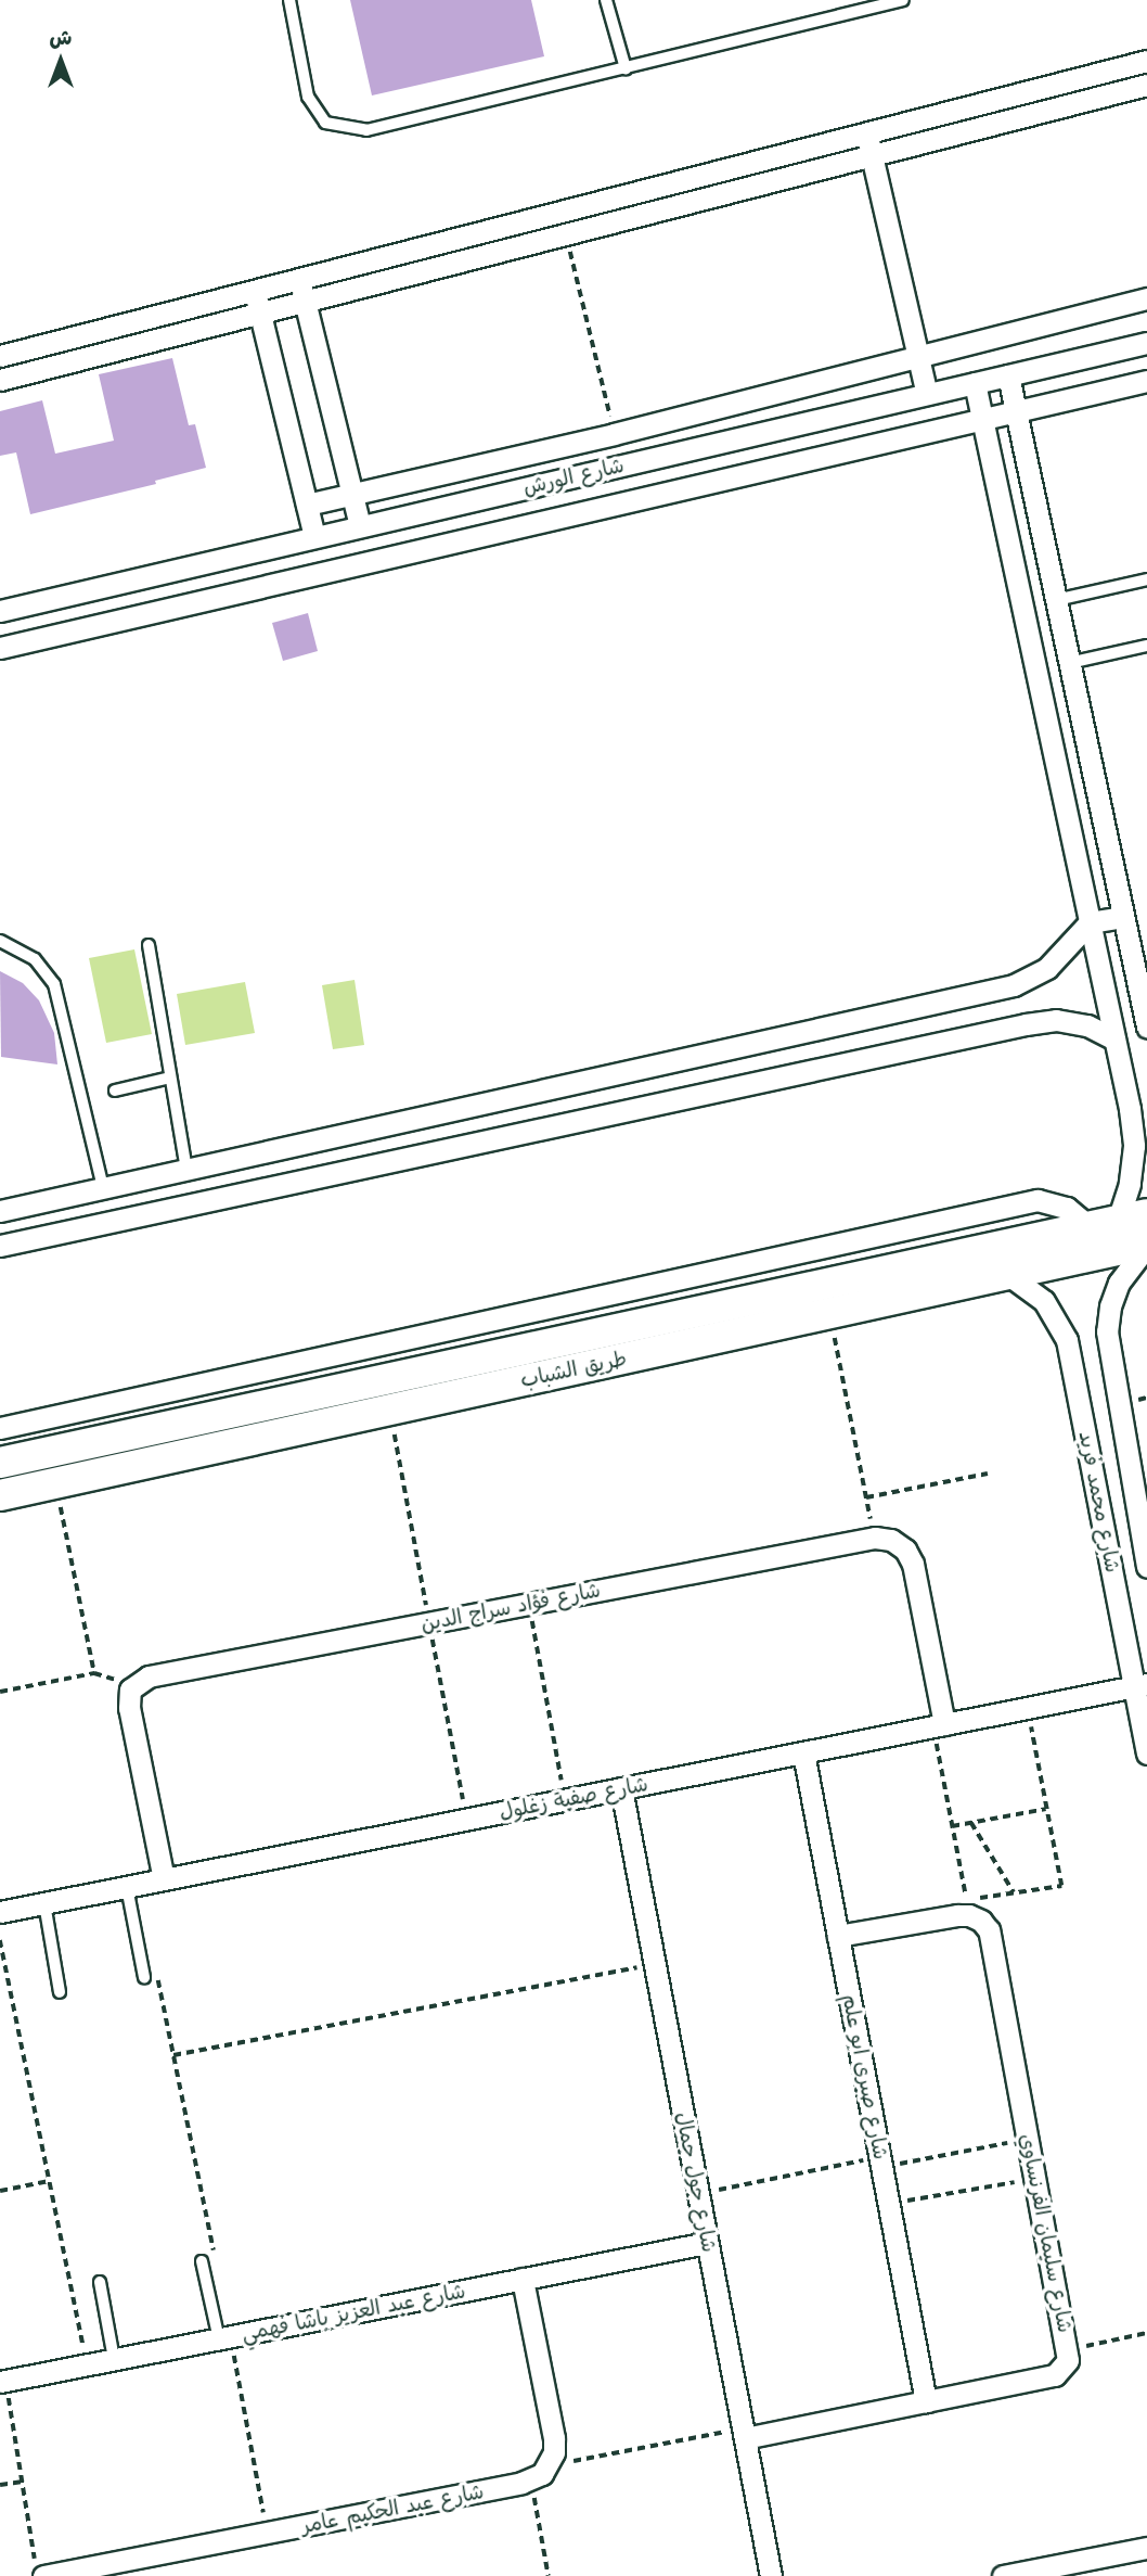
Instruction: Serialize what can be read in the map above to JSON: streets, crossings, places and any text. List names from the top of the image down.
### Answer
{
  "streets": {
    "street": [
      "شارع الورش",
      "طريق الشباب",
      "شارع محمد فريد",
      "شارع فؤاد سراج الدين",
      "شارع صفية زغلول",
      "شارع صبرى ابو علم",
      "شارع جول جمال",
      "شارع سليمان الفرنساوي",
      "شارع عبد العزيز باشا فهمي",
      "شارع عبد الحكيم عامر"
    ]
  },
  "crossings": [
    ["طريق الشباب", "شارع محمد فريد"],
    ["شارع محمد فريد", "شارع صفية زغلول"],
    ["شارع صفية زغلول", "شارع صبرى ابو علم"],
    ["شارع صفية زغلول", "شارع جول جمال"],
    ["شارع صبرى ابو علم", "شارع سليمان الفرنساوي"],
    ["شارع جول جمال", "شارع سليمان الفرنساوي"],
    ["شارع جول جمال", "شارع عبد العزيز باشا فهمي"]
  ],
  "north": "top"
}
